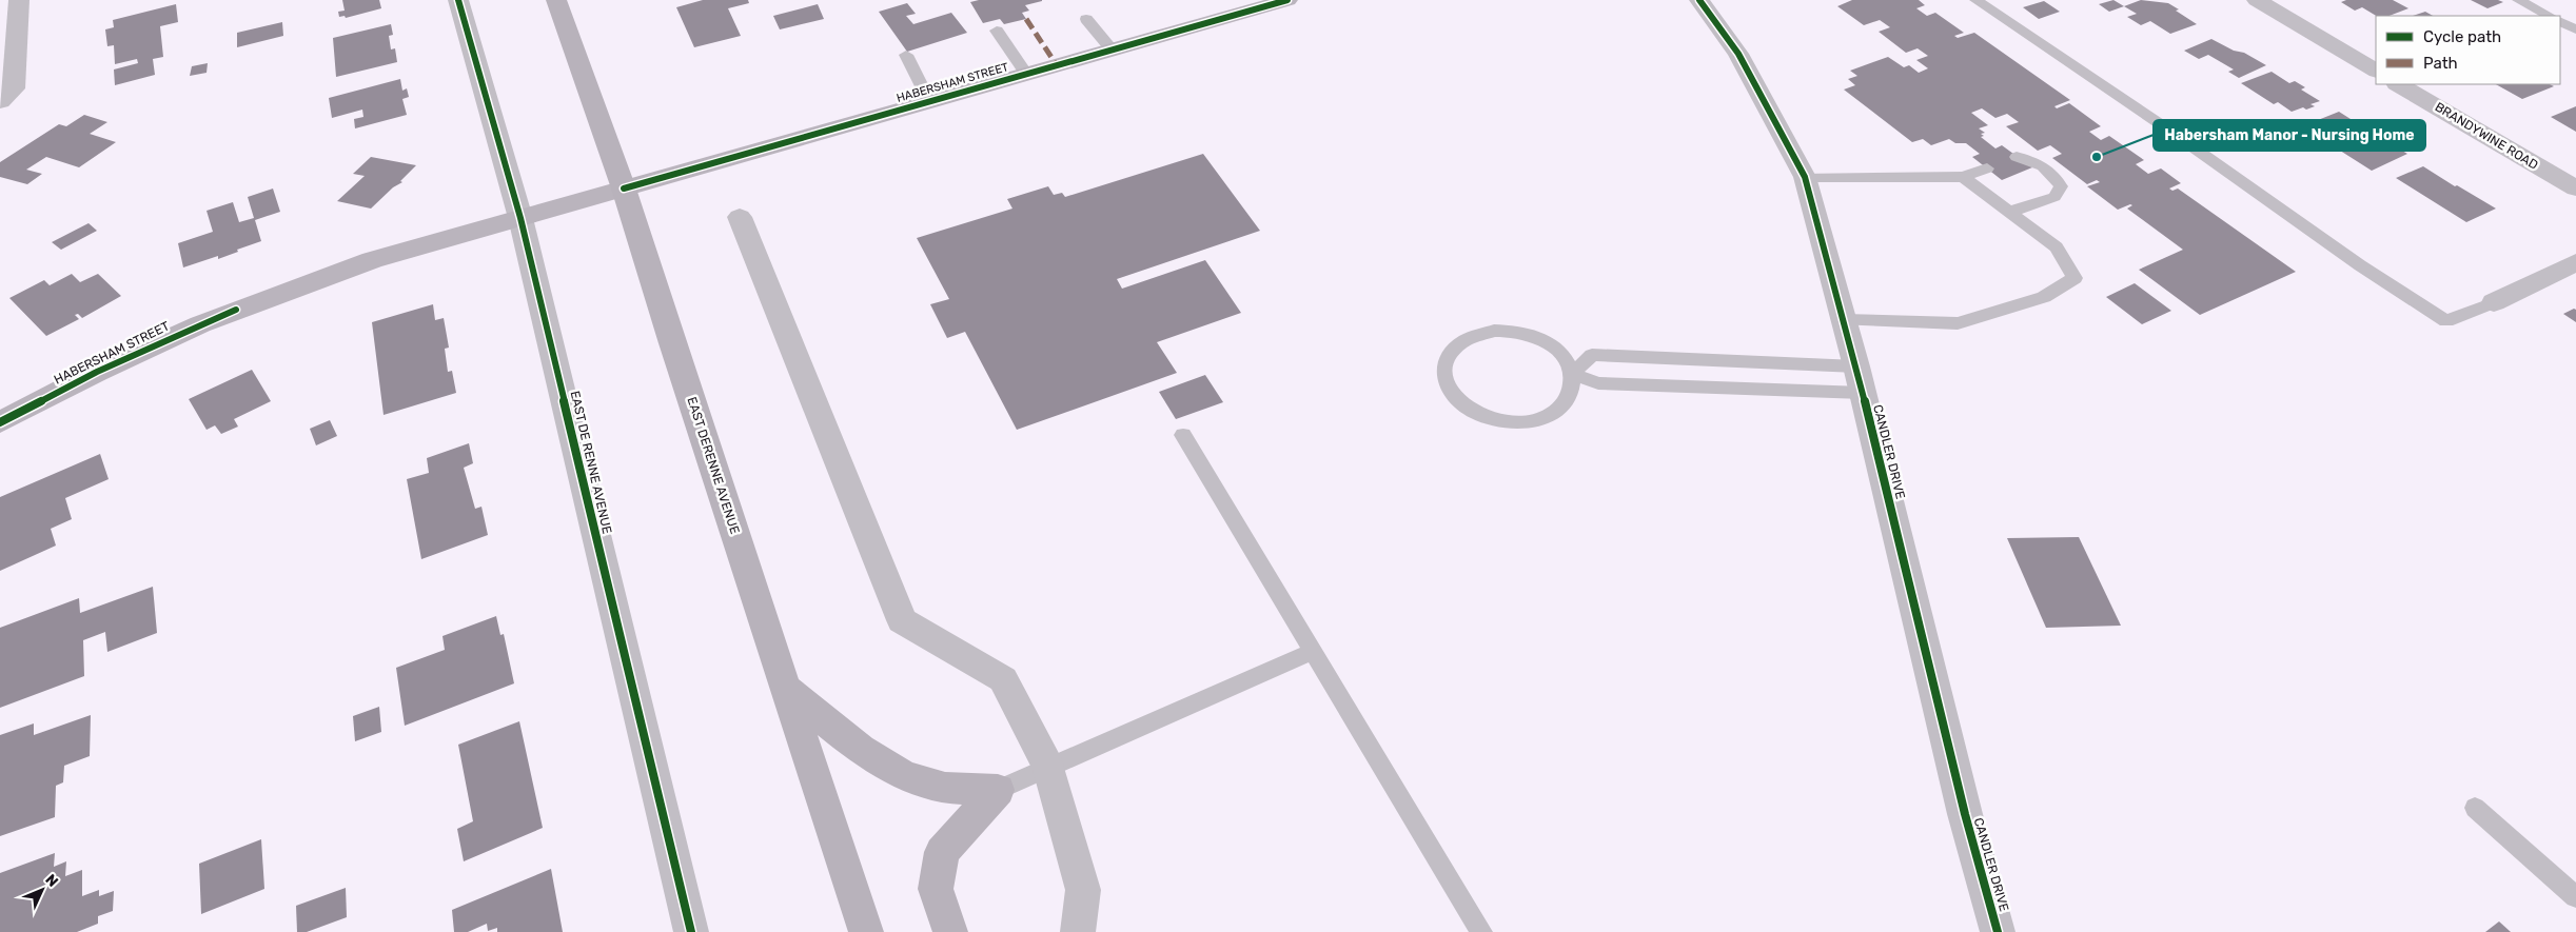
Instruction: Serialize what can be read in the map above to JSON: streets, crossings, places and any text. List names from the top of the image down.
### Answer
{
  "streets": {
    "highway": ["EAST DERENNE AVENUE"],
    "street": [
      "HABERSHAM STREET",
      "BRANDYWINE ROAD",
      "CANDLER DRIVE",
      "EAST DE RENNE AVENUE"
    ]
  },
  "crossings": [
    ["HABERSHAM STREET", "EAST DE RENNE AVENUE"],
    ["HABERSHAM STREET", "EAST DERENNE AVENUE"]
  ],
  "places": ["Habersham Manor - Nursing Home"],
  "legend": ["Cycle path", "Path"],
  "north": "top right"
}
